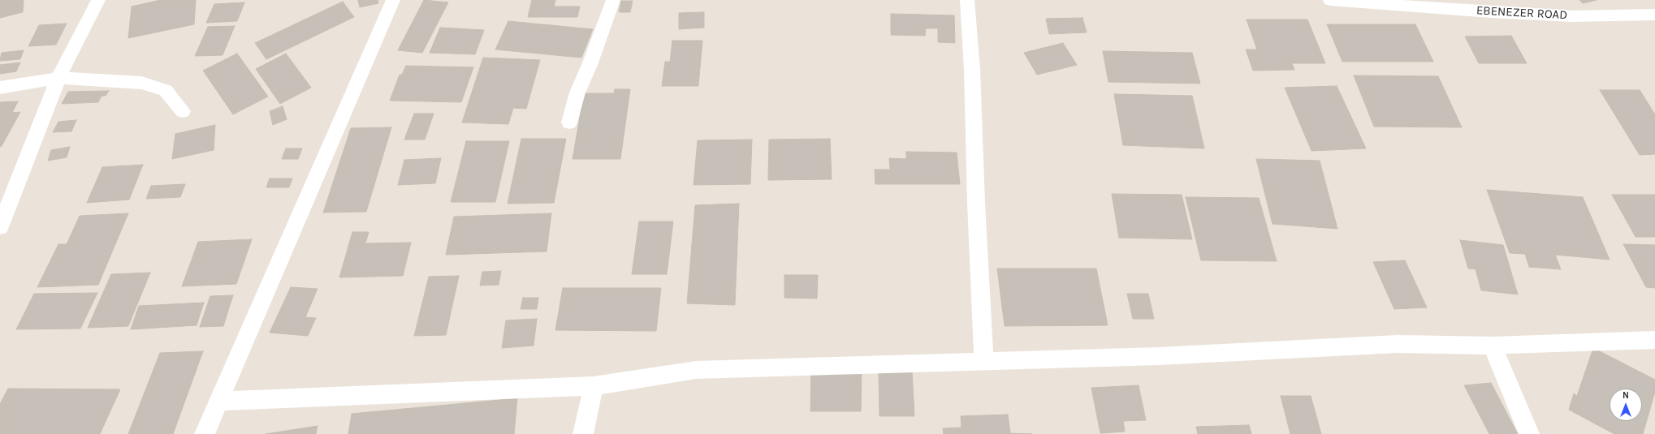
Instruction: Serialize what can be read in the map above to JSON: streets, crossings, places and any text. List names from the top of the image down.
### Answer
{
  "streets": {
    "street": ["EBENEZER ROAD"]
  },
  "north": "top"
}
